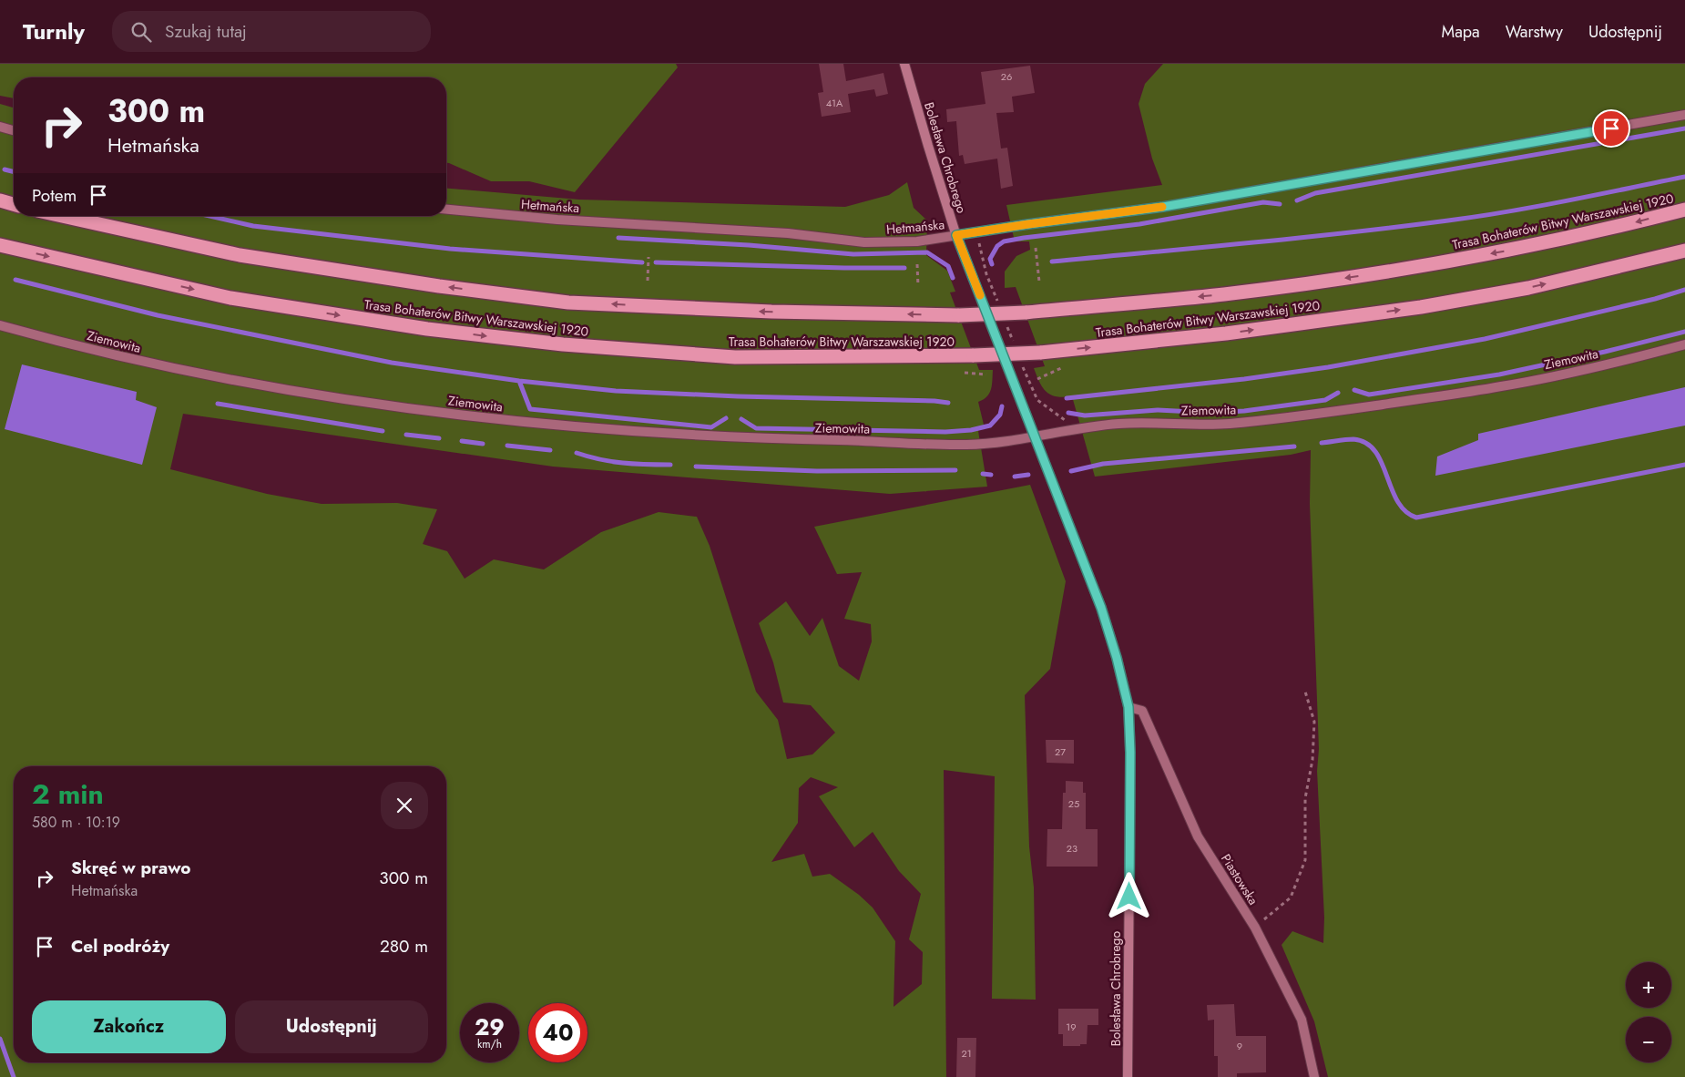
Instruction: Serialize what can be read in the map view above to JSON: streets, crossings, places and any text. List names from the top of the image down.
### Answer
{
  "streets": {
    "highway": ["Trasa Bohaterów Bitwy Warszawskiej 1920"],
    "street": [
      "Bolesława Chrobrego",
      "Hetmańska",
      "Ziemowita",
      "Piastowska"
    ]
  },
  "crossings": [
    ["Bolesława Chrobrego", "Hetmańska"],
    ["Bolesława Chrobrego", "Ziemowita"],
    ["Bolesława Chrobrego", "Piastowska"]
  ],
  "house_numbers": [
    "26",
    "41A",
    "27",
    "25",
    "23",
    "19",
    "9",
    "21"
  ],
  "page": {
    "header": "Turnly",
    "search": "Szukaj tutaj",
    "nav": ["Mapa", "Warstwy", "Udostępnij"],
    "turn": ["300 m", "Hetmańska"],
    "then": "Potem",
    "heading": ["2 min", "580 m · 10:19"],
    "list": [
      {
        "name": "Skręć w prawo",
        "note": "Hetmańska",
        "value": "300 m"
      },
      {
        "name": "Cel podróży",
        "value": "280 m"
      }
    ],
    "map_buttons": ["+", "−"],
    "buttons": ["Zakończ", "Udostępnij"],
    "speed": "29 km/h",
    "limit": "40"
  }
}
